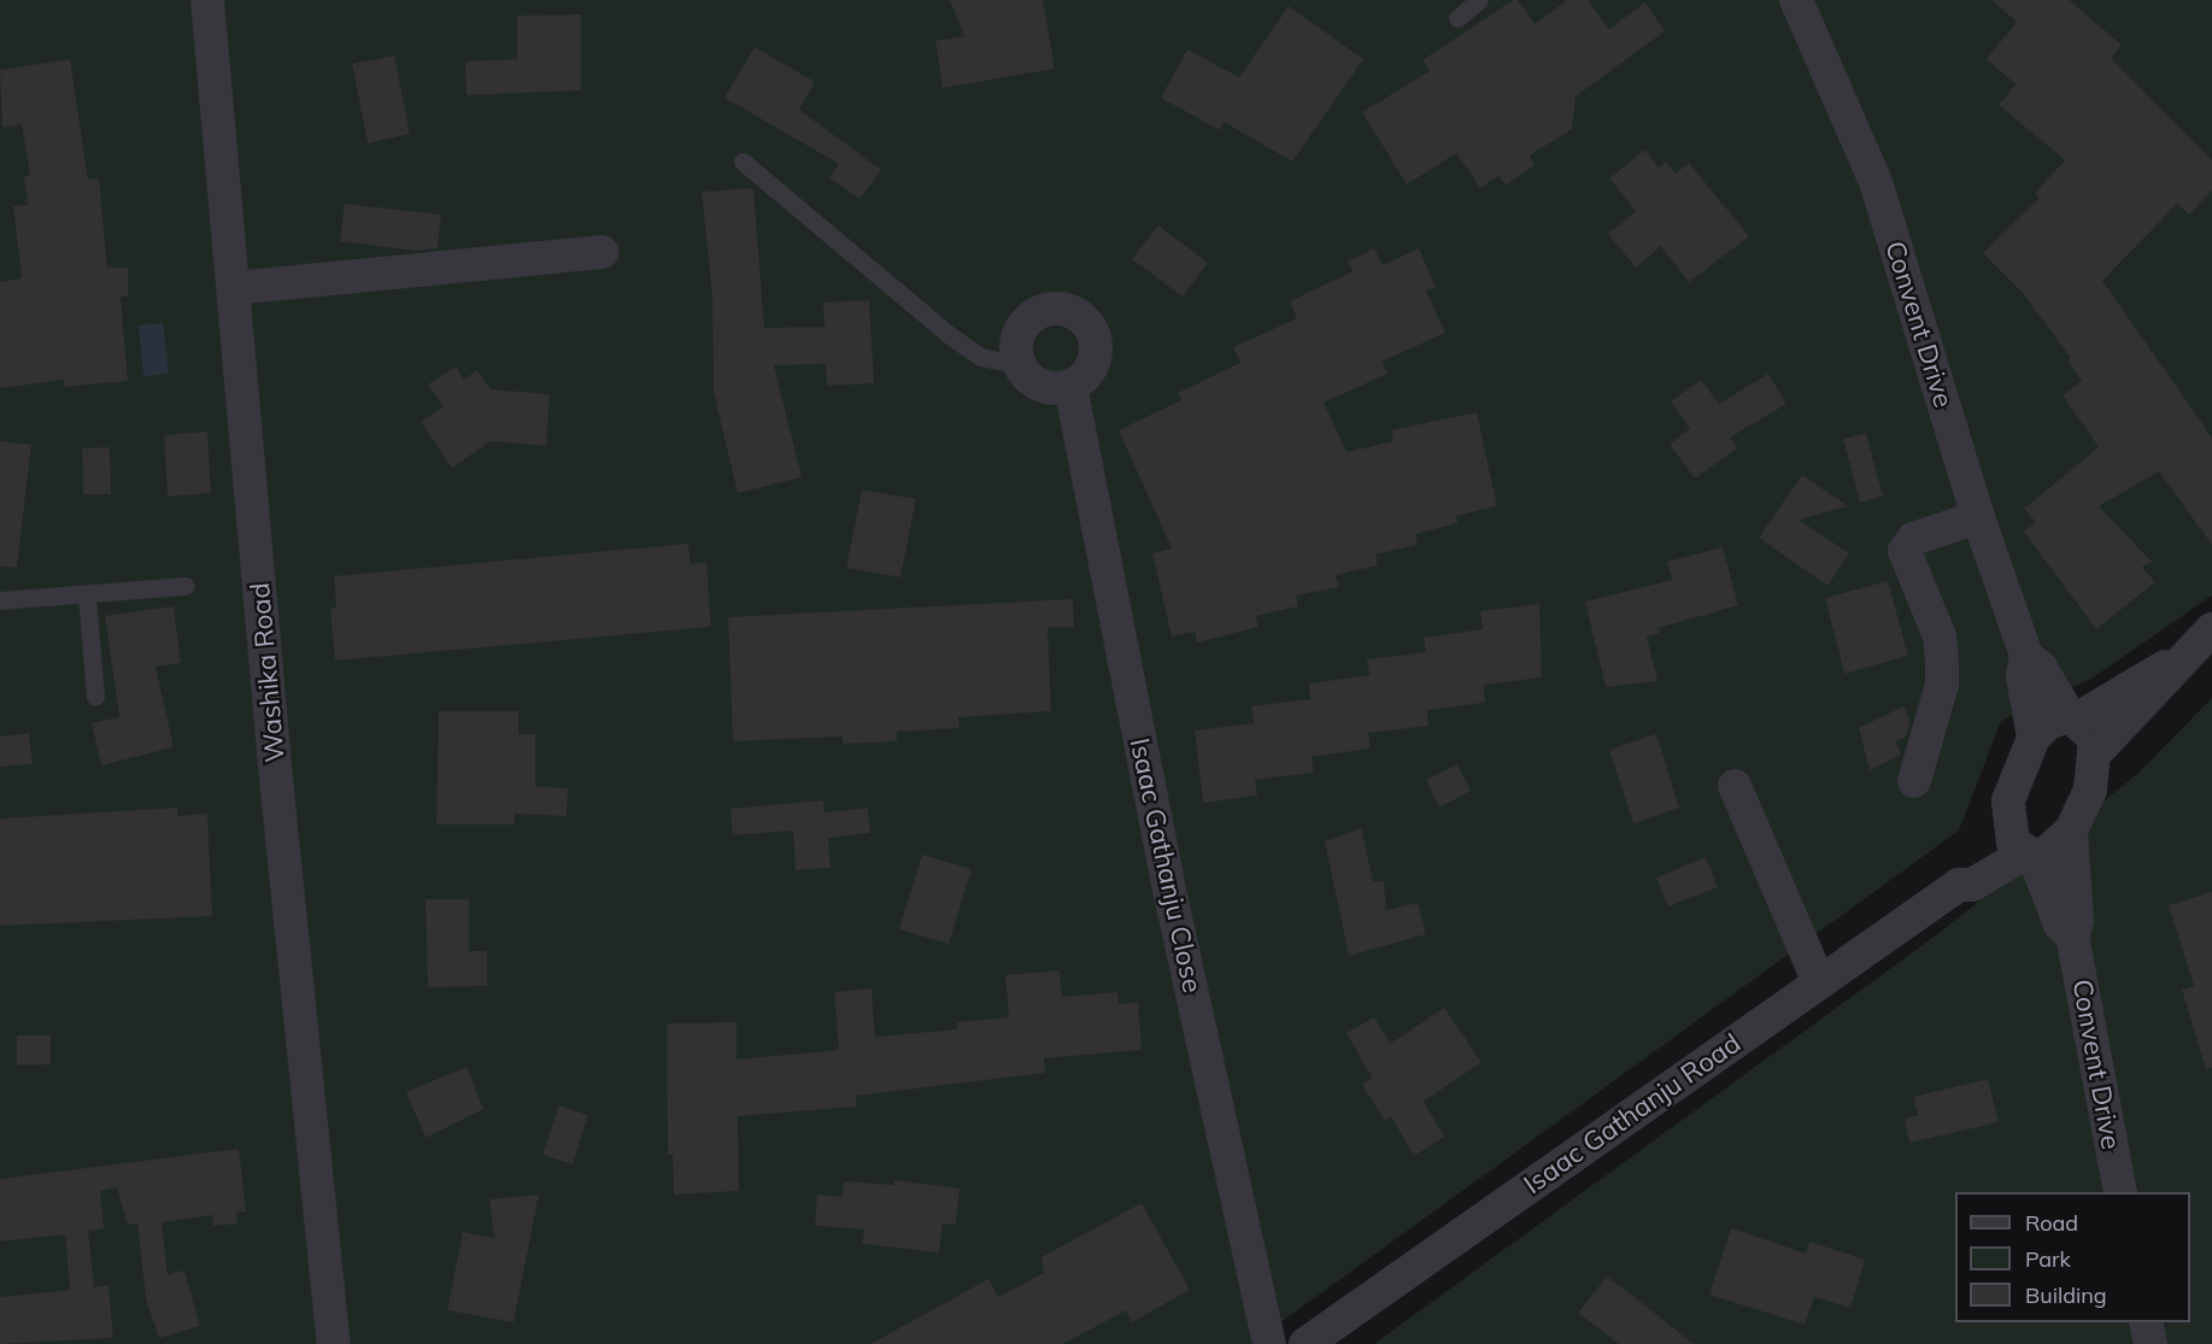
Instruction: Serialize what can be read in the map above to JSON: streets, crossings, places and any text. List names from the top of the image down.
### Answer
{
  "streets": {
    "street": [
      "Convent Drive",
      "Washika Road",
      "Isaac Gathanju Close",
      "Isaac Gathanju Road"
    ]
  },
  "legend": ["Road", "Park", "Building"]
}
